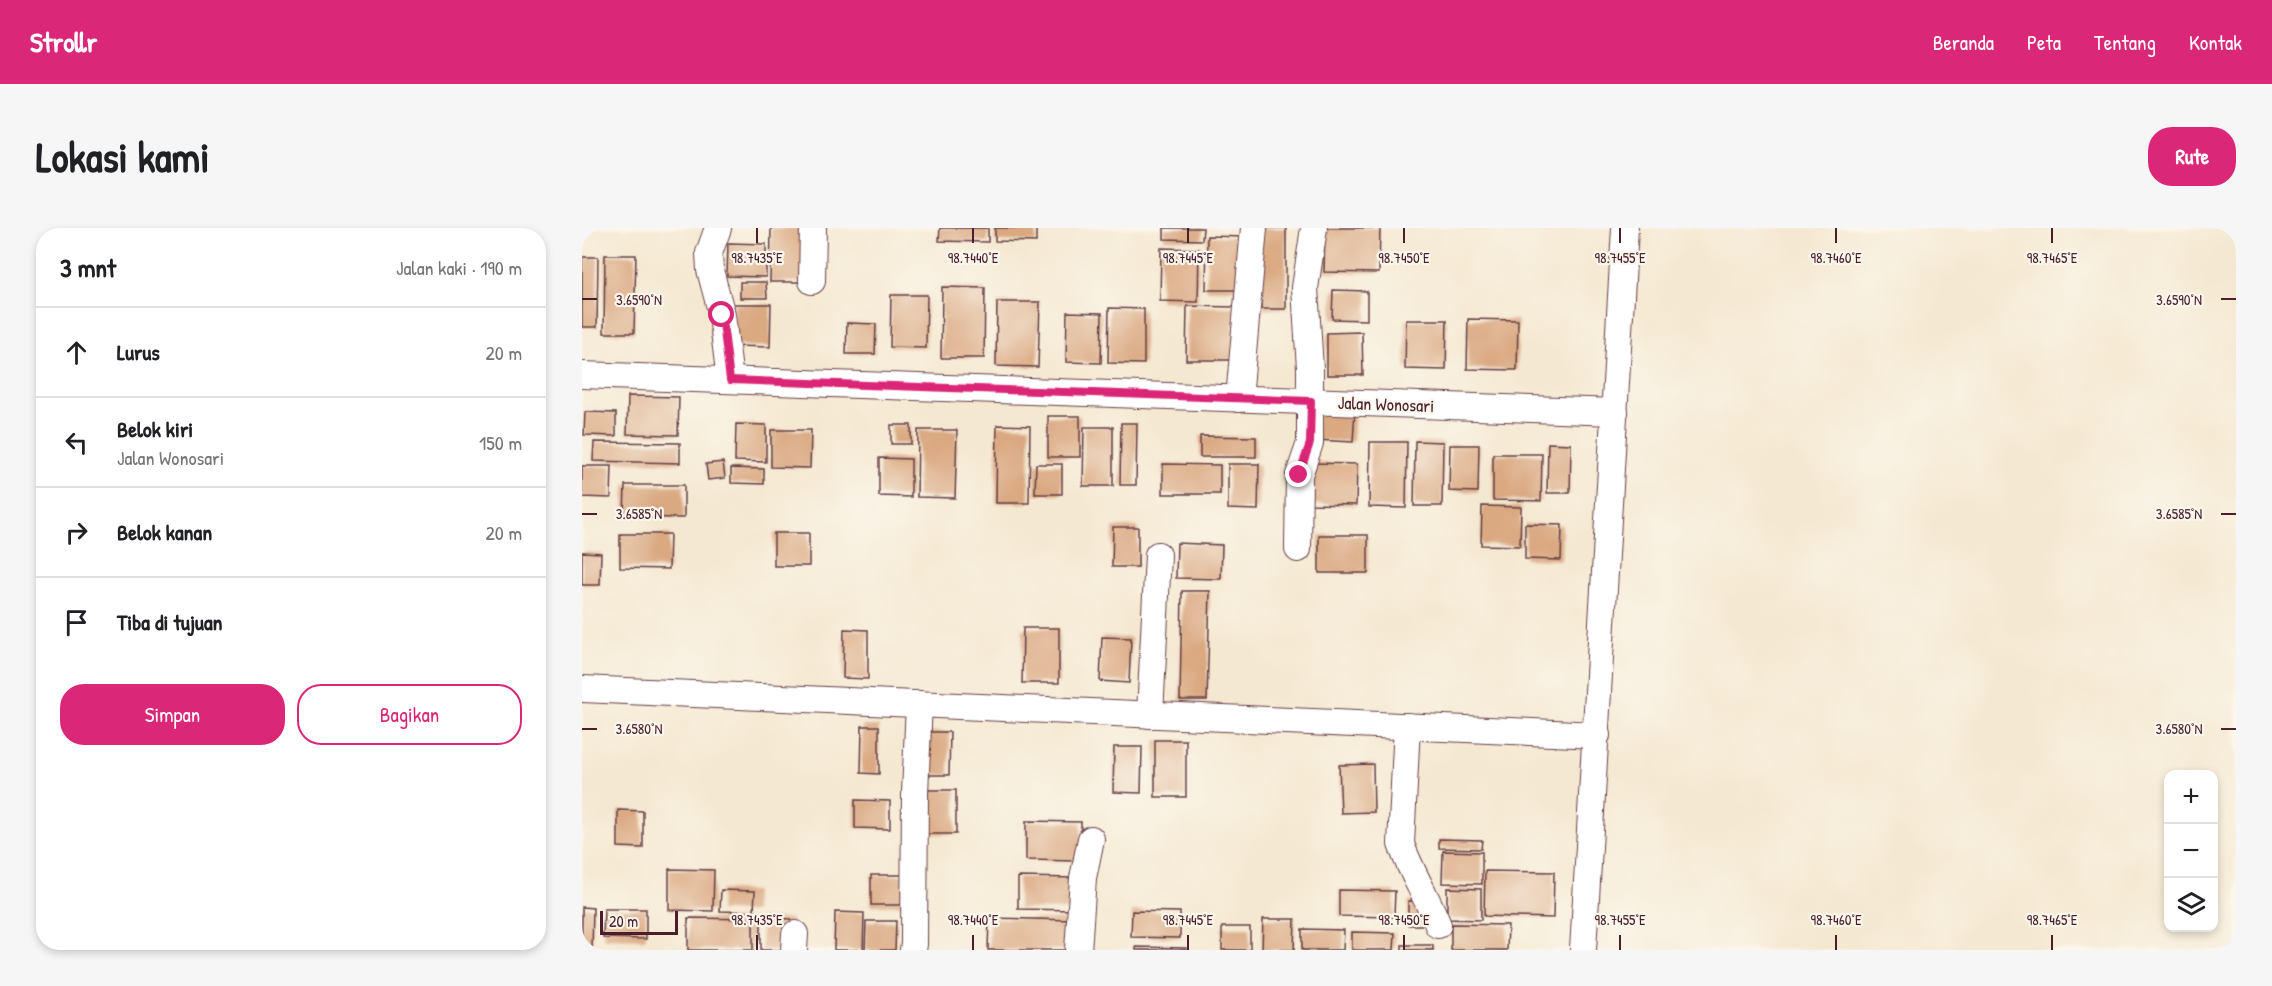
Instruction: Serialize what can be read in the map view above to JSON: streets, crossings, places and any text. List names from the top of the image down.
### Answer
{
  "streets": {
    "street": ["Jalan Wonosari"]
  },
  "scale_bar": "20 m",
  "page": {
    "header": "Strollr",
    "nav": [
      "Beranda",
      "Peta",
      "Tentang",
      "Kontak"
    ],
    "buttons": [
      "Rute",
      ["Simpan", "Bagikan"]
    ],
    "title": "Lokasi kami",
    "heading": ["3 mnt", "Jalan kaki · 190 m"],
    "list": [
      ["Lurus", "20 m"],
      ["Belok kiri", "Jalan Wonosari", "150 m"],
      ["Belok kanan", "20 m"],
      "Tiba di tujuan"
    ],
    "map_buttons": ["+", "−"],
    "scale": "20 m"
  },
  "coordinates": [
    "98.7435°E",
    "98.7440°E",
    "98.7445°E",
    "98.7450°E",
    "98.7455°E",
    "98.7460°E",
    "98.7465°E",
    "3.6590°N",
    "3.6585°N",
    "3.6580°N"
  ]
}
